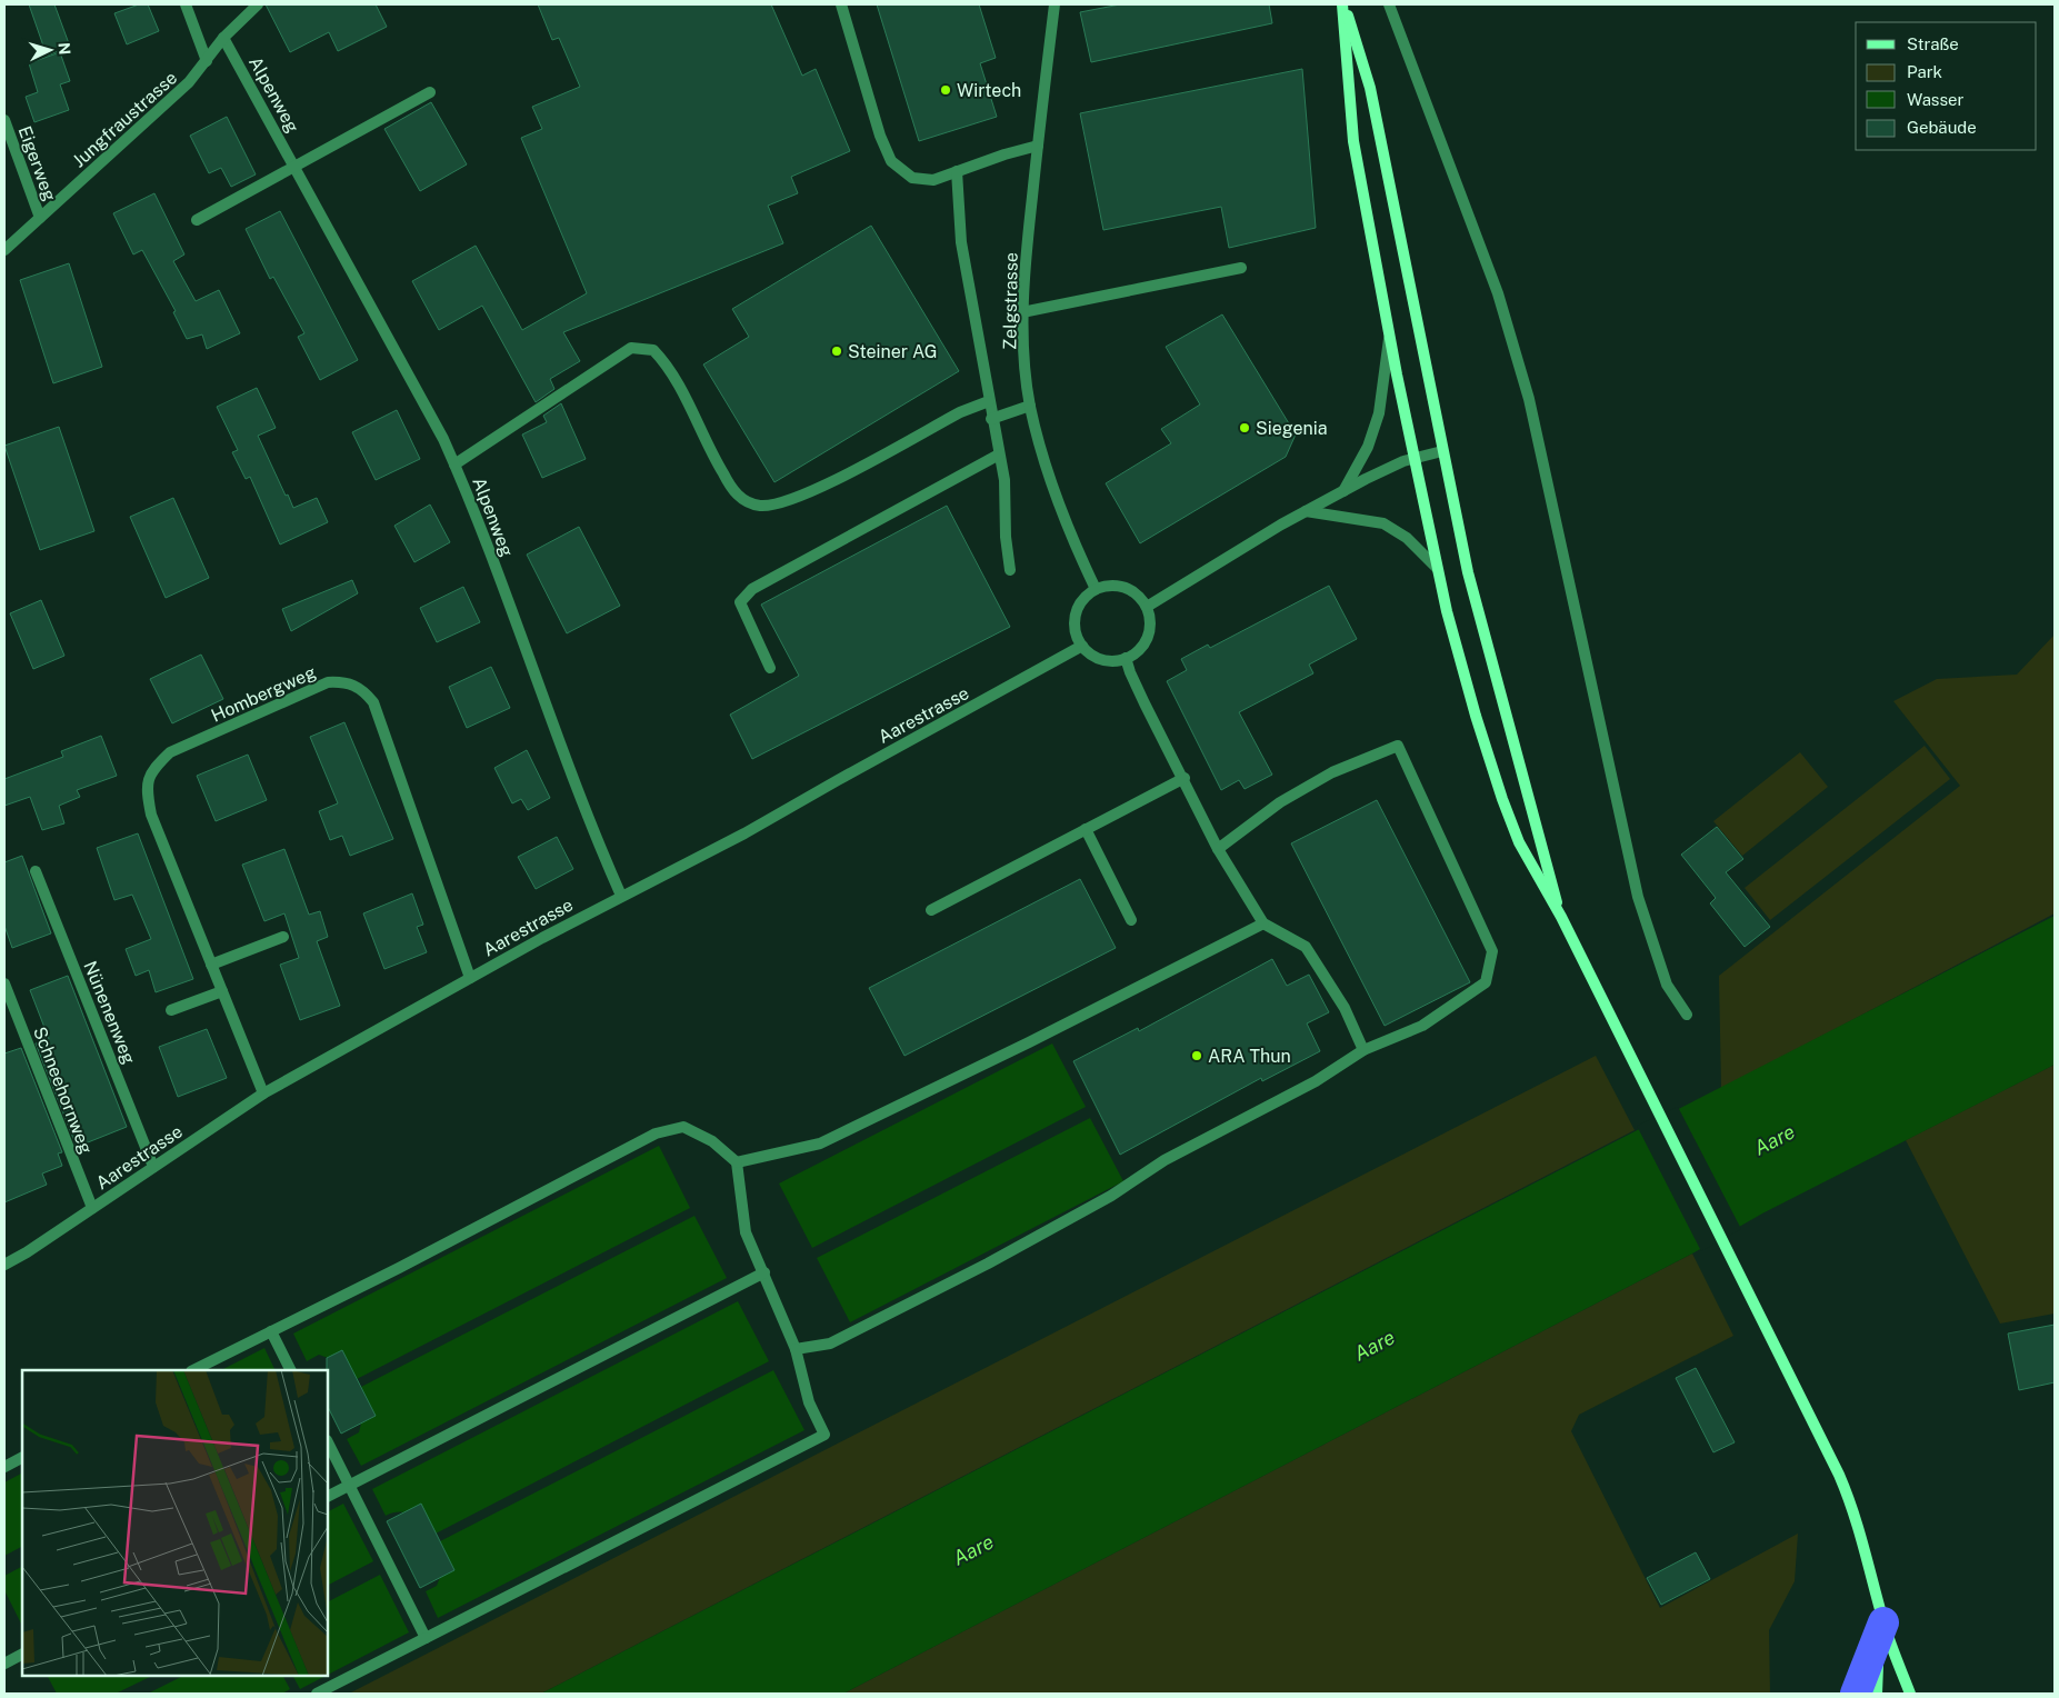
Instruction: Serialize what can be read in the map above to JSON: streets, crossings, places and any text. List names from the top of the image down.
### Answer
{
  "streets": {
    "street": [
      "Alpenweg",
      "Jungfraustrasse",
      "Eigerweg",
      "Zelgstrasse",
      "Hombergweg",
      "Aarestrasse",
      "Nünenenweg",
      "Schneehornweg"
    ]
  },
  "crossings": [
    ["Alpenweg", "Jungfraustrasse"],
    ["Alpenweg", "Aarestrasse"],
    ["Jungfraustrasse", "Eigerweg"],
    ["Zelgstrasse", "Aarestrasse"],
    ["Hombergweg", "Aarestrasse"],
    ["Aarestrasse", "Nünenenweg"],
    ["Aarestrasse", "Schneehornweg"]
  ],
  "water": ["Aare"],
  "places": [
    "Wirtech",
    "Steiner AG",
    "Siegenia",
    "ARA Thun"
  ],
  "legend": [
    "Straße",
    "Park",
    "Wasser",
    "Gebäude"
  ],
  "north": "right"
}
